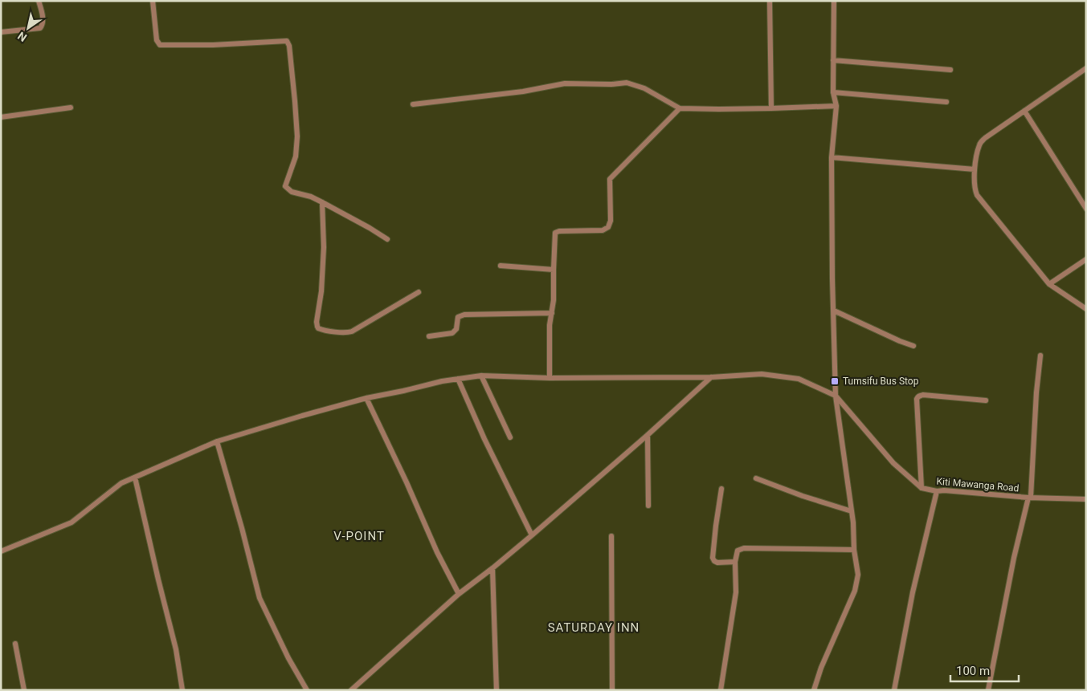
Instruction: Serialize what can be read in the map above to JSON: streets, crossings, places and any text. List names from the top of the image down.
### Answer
{
  "streets": {
    "street": ["Kiti Mawanga Road"]
  },
  "districts": ["V-POINT", "SATURDAY INN"],
  "places": {
    "transit": ["Tumsifu Bus Stop"]
  },
  "scale_bar": "100 m",
  "north": "bottom left"
}
